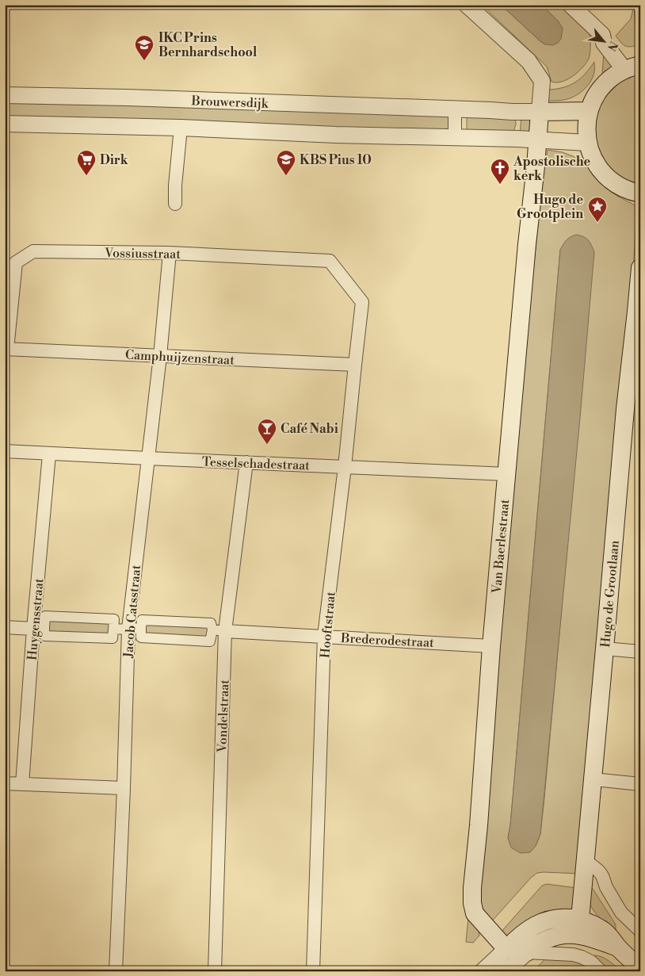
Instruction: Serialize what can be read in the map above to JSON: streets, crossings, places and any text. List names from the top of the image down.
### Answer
{
  "streets": {
    "main road": ["Brouwersdijk", "Van Baerlestraat", "Hugo de Grootlaan"],
    "street": [
      "Vossiusstraat",
      "Camphuijzenstraat",
      "Tesselschadestraat",
      "Jacob Catsstraat",
      "Huygensstraat",
      "Hooftstraat",
      "Brederodestraat",
      "Vondelstraat"
    ]
  },
  "crossings": [
    ["Brouwersdijk", "Van Baerlestraat"],
    ["Vossiusstraat", "Camphuijzenstraat"],
    ["Vossiusstraat", "Jacob Catsstraat"],
    ["Vossiusstraat", "Hooftstraat"],
    ["Camphuijzenstraat", "Jacob Catsstraat"],
    ["Camphuijzenstraat", "Hooftstraat"],
    ["Tesselschadestraat", "Van Baerlestraat"],
    ["Tesselschadestraat", "Jacob Catsstraat"],
    ["Tesselschadestraat", "Huygensstraat"],
    ["Tesselschadestraat", "Hooftstraat"],
    ["Tesselschadestraat", "Vondelstraat"],
    ["Van Baerlestraat", "Brederodestraat"],
    ["Jacob Catsstraat", "Brederodestraat"],
    ["Hooftstraat", "Brederodestraat"],
    ["Brederodestraat", "Vondelstraat"]
  ],
  "places": {
    "school or university": ["IKC Prins Bernhardschool", "KBS Pius 10"],
    "supermarket": ["Dirk"],
    "church": ["Apostolische kerk"],
    "place": ["Hugo de Grootplein"],
    "bar": ["Café Nabi"]
  },
  "north": "bottom right"
}
